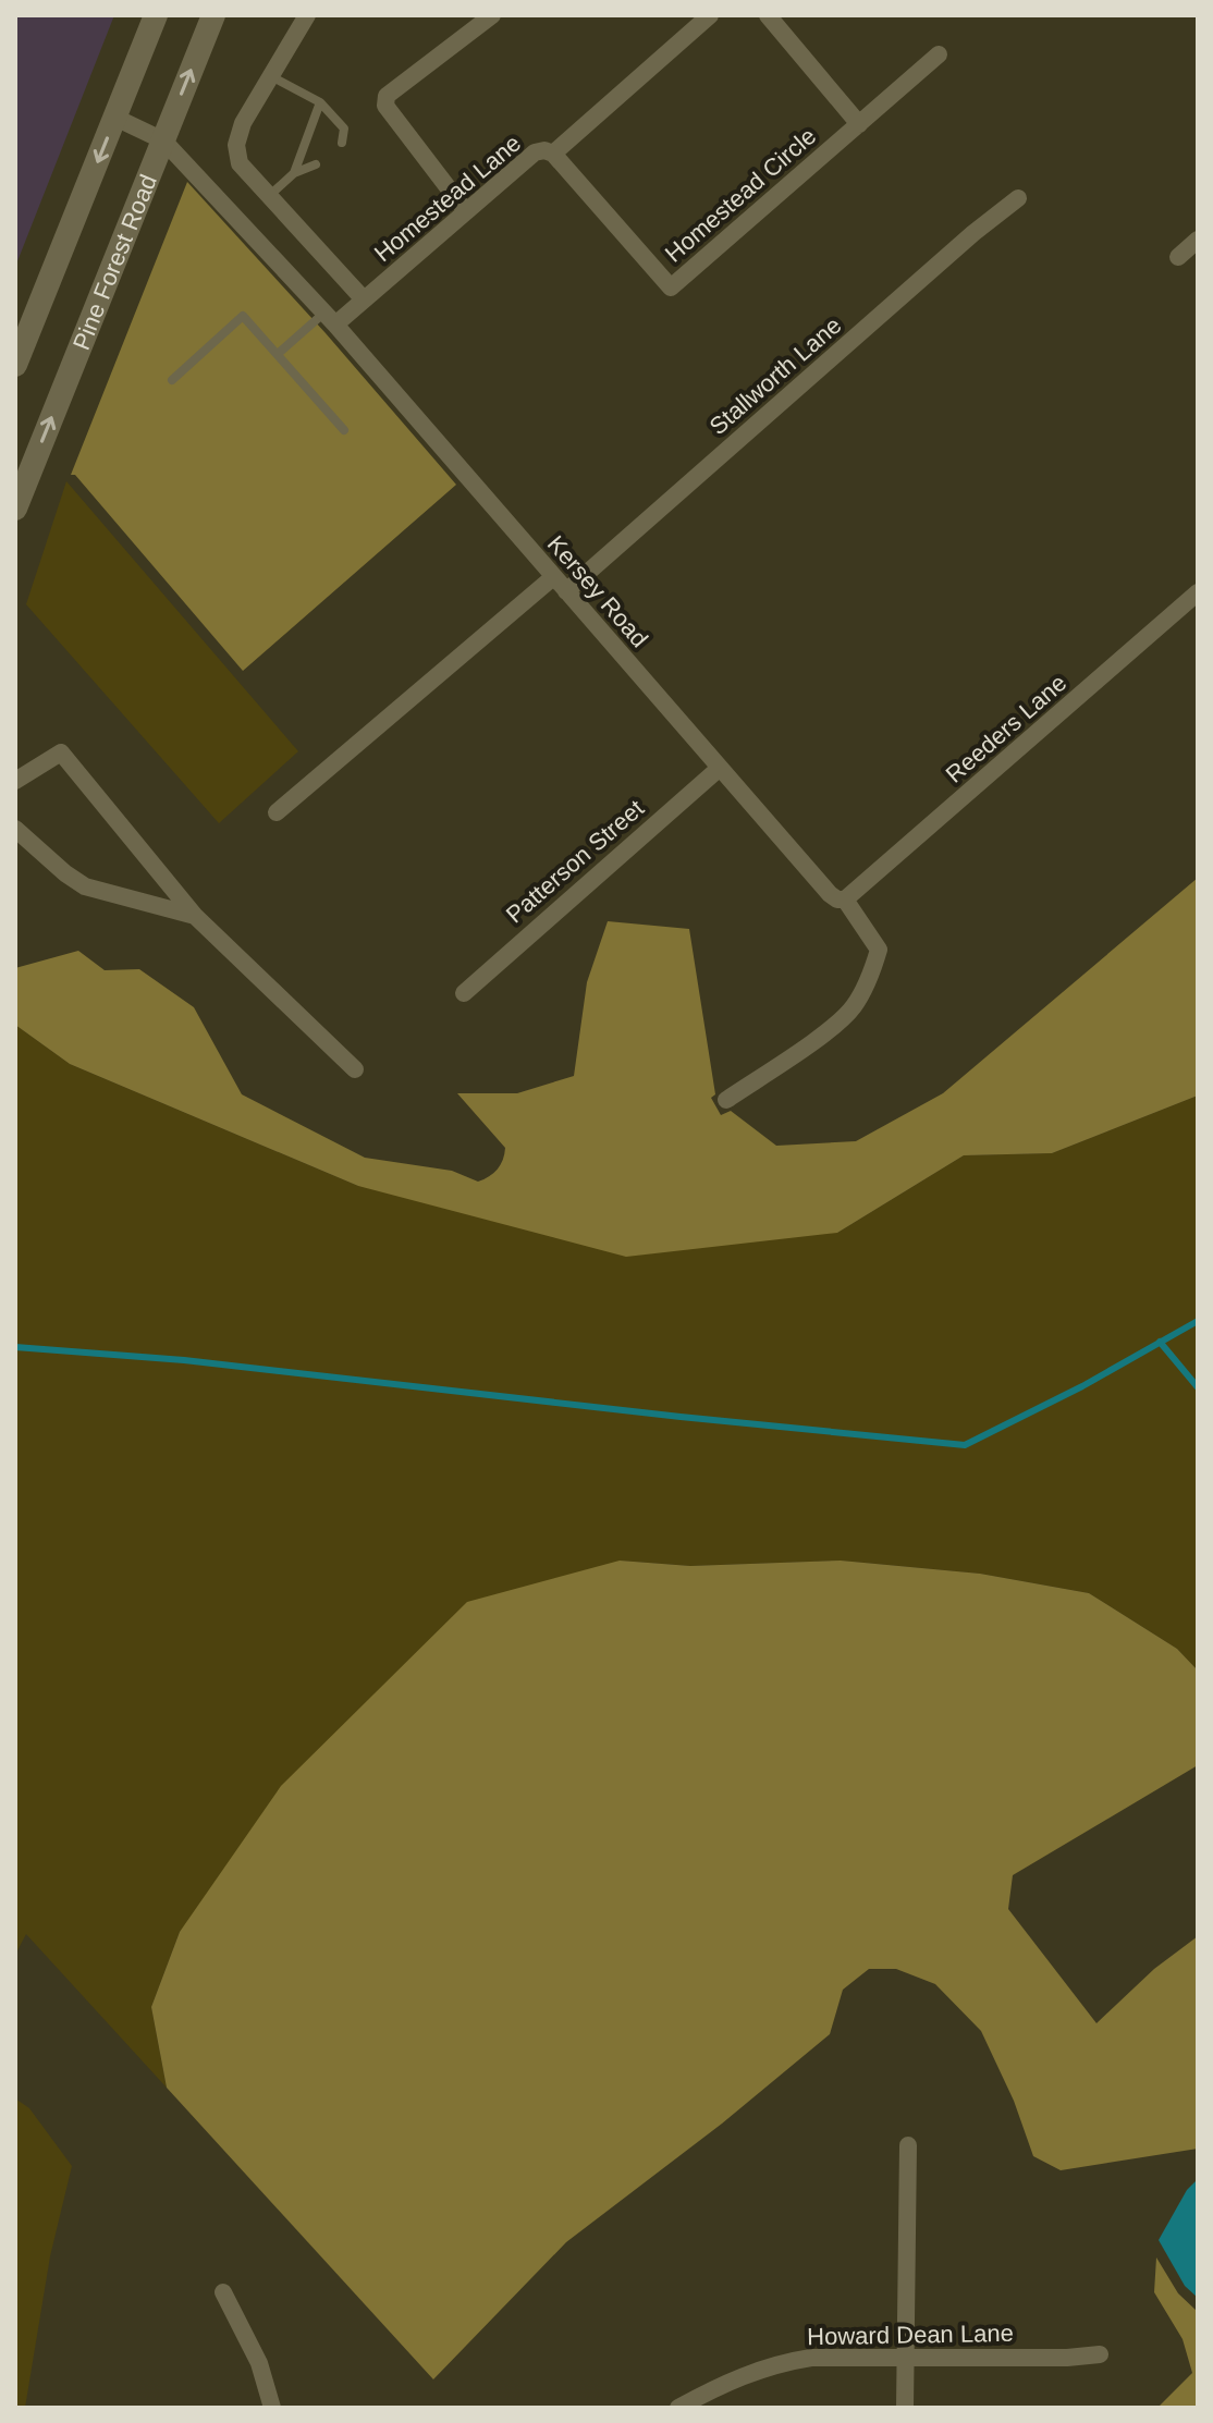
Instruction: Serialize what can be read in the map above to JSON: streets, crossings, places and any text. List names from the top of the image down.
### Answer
{
  "streets": {
    "main road": ["Pine Forest Road"],
    "street": [
      "Homestead Circle",
      "Homestead Lane",
      "Stallworth Lane",
      "Kersey Road",
      "Reeders Lane",
      "Patterson Street",
      "Howard Dean Lane"
    ]
  },
  "crossings": [
    ["Homestead Circle", "Homestead Lane"],
    ["Homestead Lane", "Kersey Road"],
    ["Pine Forest Road", "Kersey Road"],
    ["Stallworth Lane", "Kersey Road"],
    ["Kersey Road", "Reeders Lane"],
    ["Kersey Road", "Patterson Street"]
  ]
}
